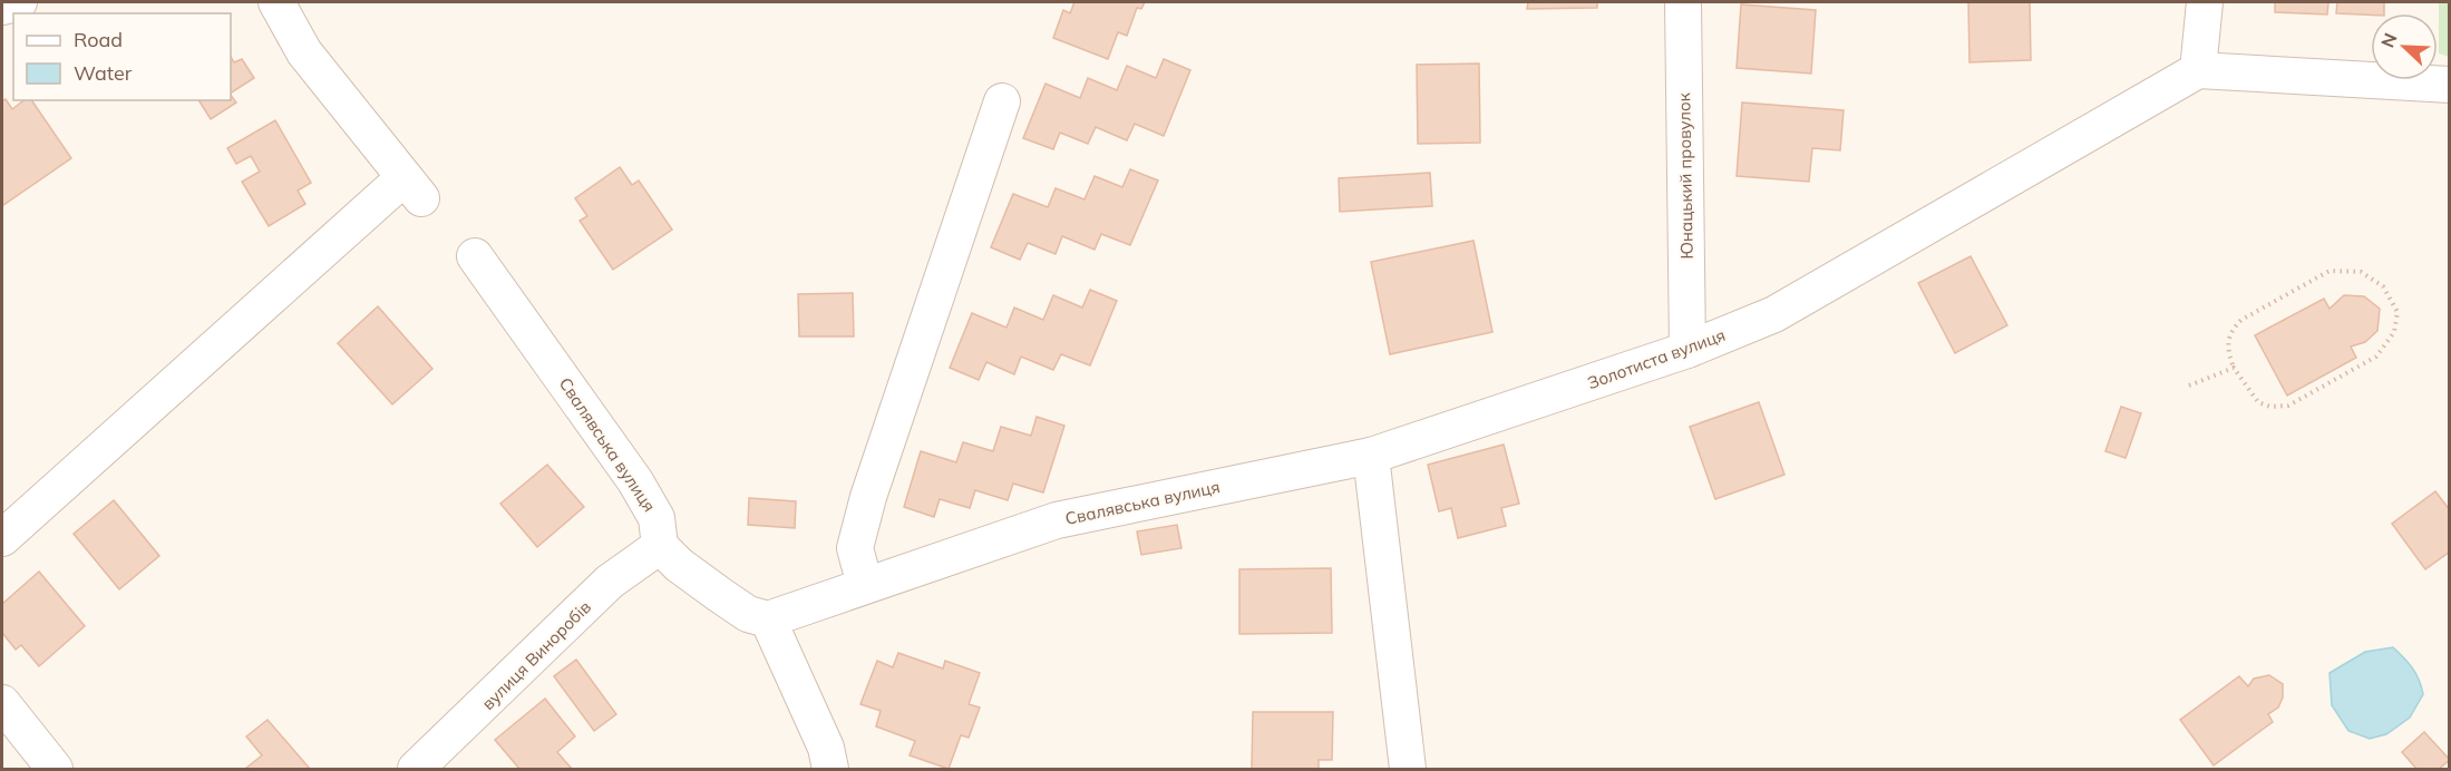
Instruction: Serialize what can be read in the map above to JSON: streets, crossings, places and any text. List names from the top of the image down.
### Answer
{
  "streets": {
    "street": [
      "Юнацький провулок",
      "Золотиста вулиця",
      "Свалявська вулиця",
      "вулиця Виноробів"
    ]
  },
  "crossings": [
    ["Юнацький провулок", "Золотиста вулиця"],
    ["Золотиста вулиця", "Свалявська вулиця"],
    ["Свалявська вулиця", "вулиця Виноробів"]
  ],
  "legend": ["Road", "Water"],
  "north": "top left"
}
